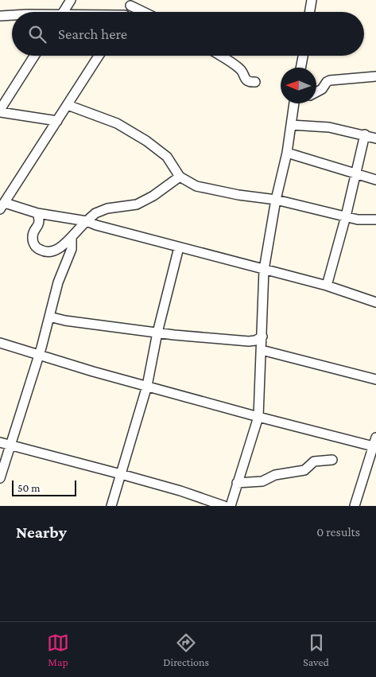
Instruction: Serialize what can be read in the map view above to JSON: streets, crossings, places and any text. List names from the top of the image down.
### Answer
{
  "scale_bar": "50 m",
  "north": "left",
  "page": {
    "search": "Search here",
    "scale": "50 m",
    "heading": ["Nearby", "0 results"],
    "nav": ["Map", "Directions", "Saved"]
  }
}
